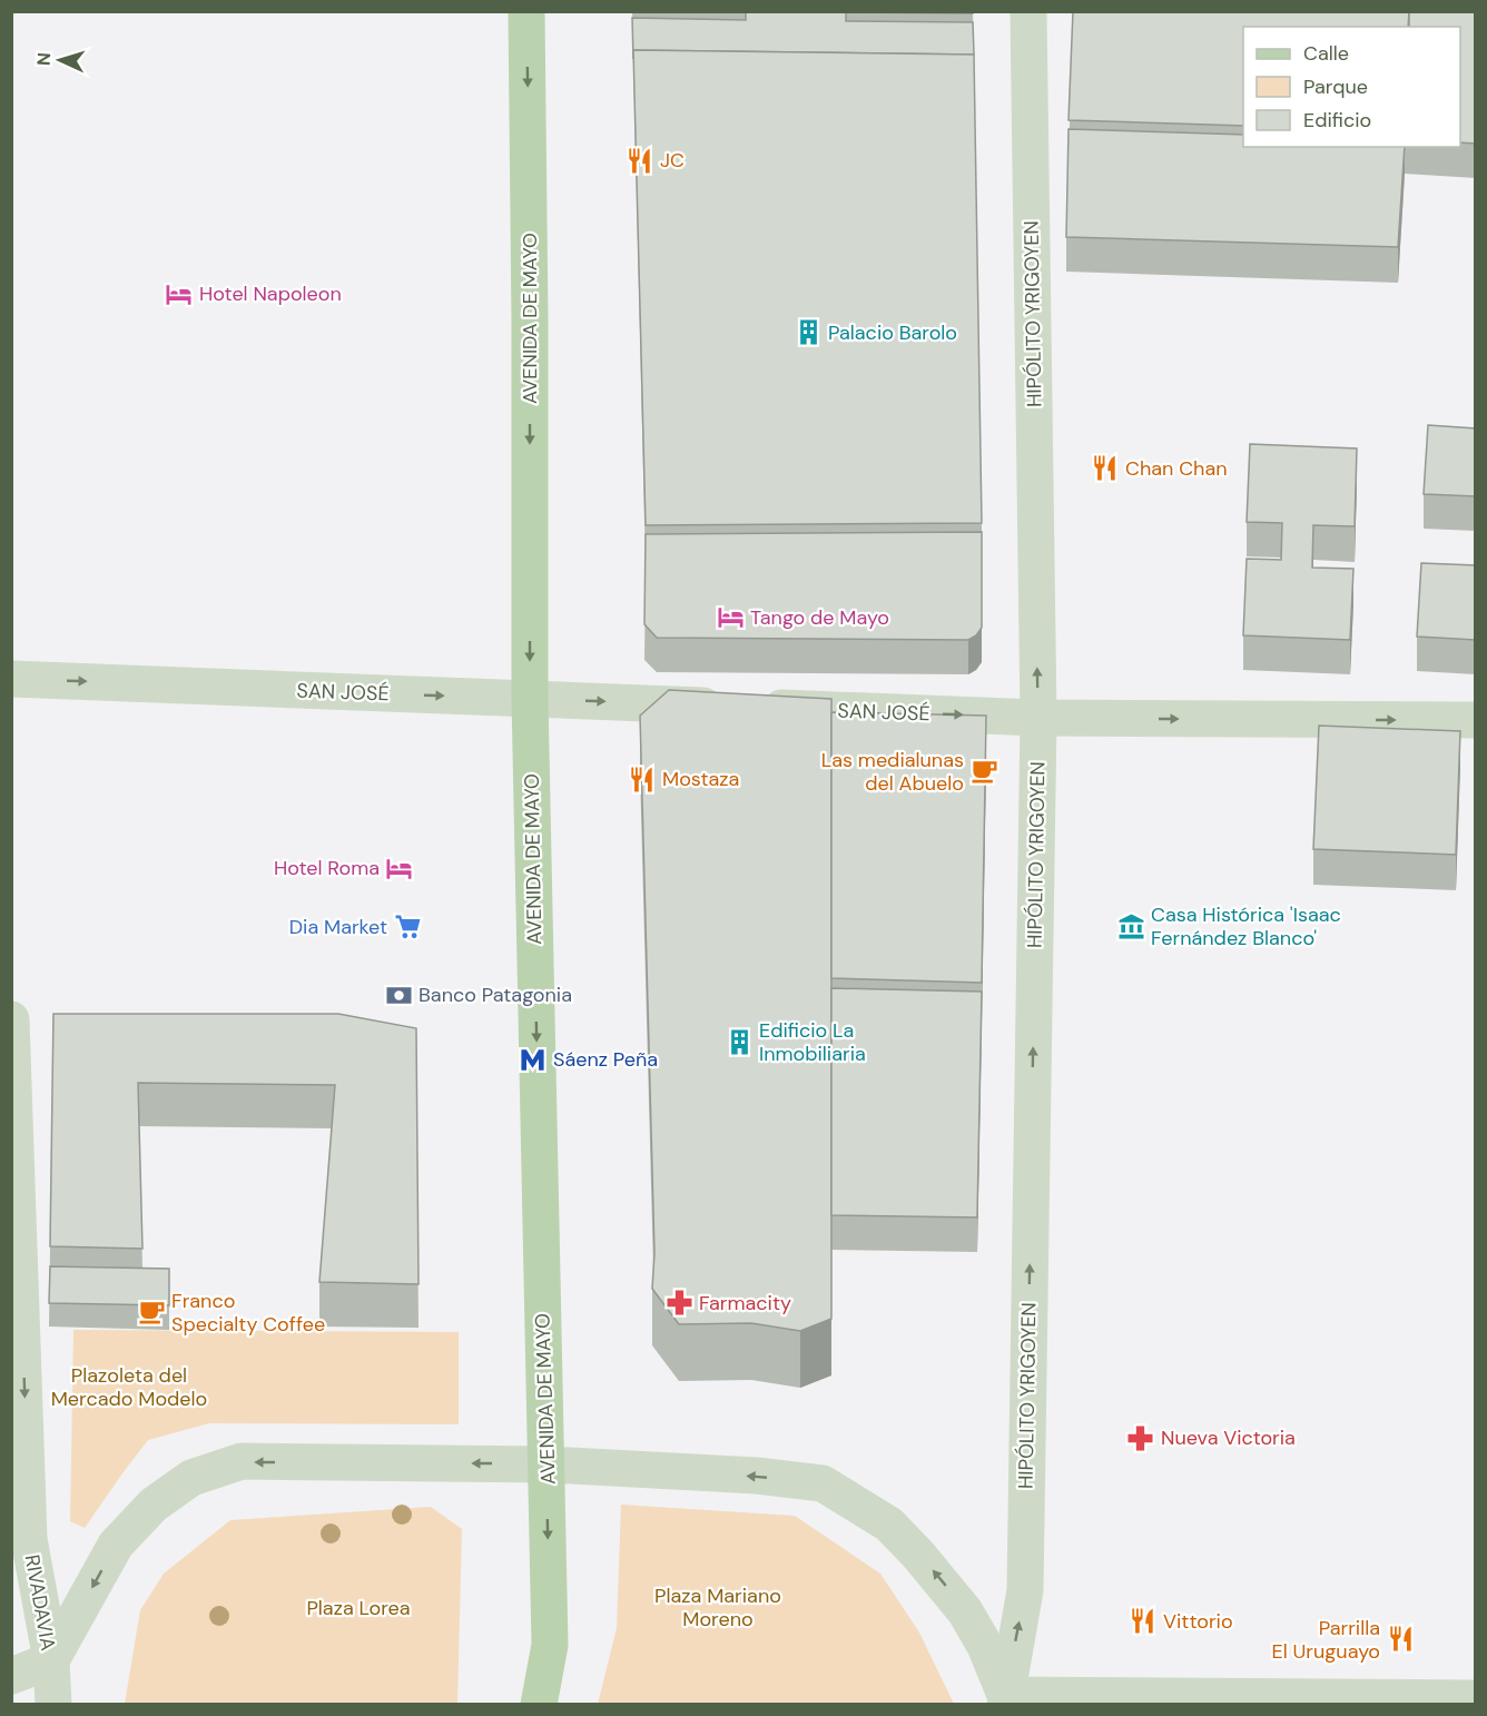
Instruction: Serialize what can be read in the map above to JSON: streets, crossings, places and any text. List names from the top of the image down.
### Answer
{
  "streets": {
    "main road": ["AVENIDA DE MAYO"],
    "street": ["HIPÓLITO YRIGOYEN", "SAN JOSÉ", "RIVADAVIA"]
  },
  "crossings": [
    ["HIPÓLITO YRIGOYEN", "SAN JOSÉ"],
    ["AVENIDA DE MAYO", "SAN JOSÉ"]
  ],
  "one_way": [
    "HIPÓLITO YRIGOYEN",
    "AVENIDA DE MAYO",
    "SAN JOSÉ",
    "RIVADAVIA"
  ],
  "parks": ["Plazoleta del Mercado Modelo", "Plaza Mariano Moreno", "Plaza Lorea"],
  "places": {
    "restaurant": [
      "JC",
      "Chan Chan",
      "Mostaza",
      "Vittorio",
      "Parrilla El Uruguayo"
    ],
    "hotel": ["Hotel Napoleon", "Tango de Mayo", "Hotel Roma"],
    "building": ["Palacio Barolo", "Edificio La Inmobiliaria"],
    "cafe": ["Las medialunas del Abuelo", "Franco Specialty Coffee"],
    "museum": ["Casa Histórica 'Isaac Fernández Blanco'"],
    "supermarket": ["Dia Market"],
    "bank": ["Banco Patagonia"],
    "metro station": ["Sáenz Peña"],
    "pharmacy": ["Farmacity", "Nueva Victoria"]
  },
  "legend": ["Calle", "Parque", "Edificio"],
  "north": "left"
}
